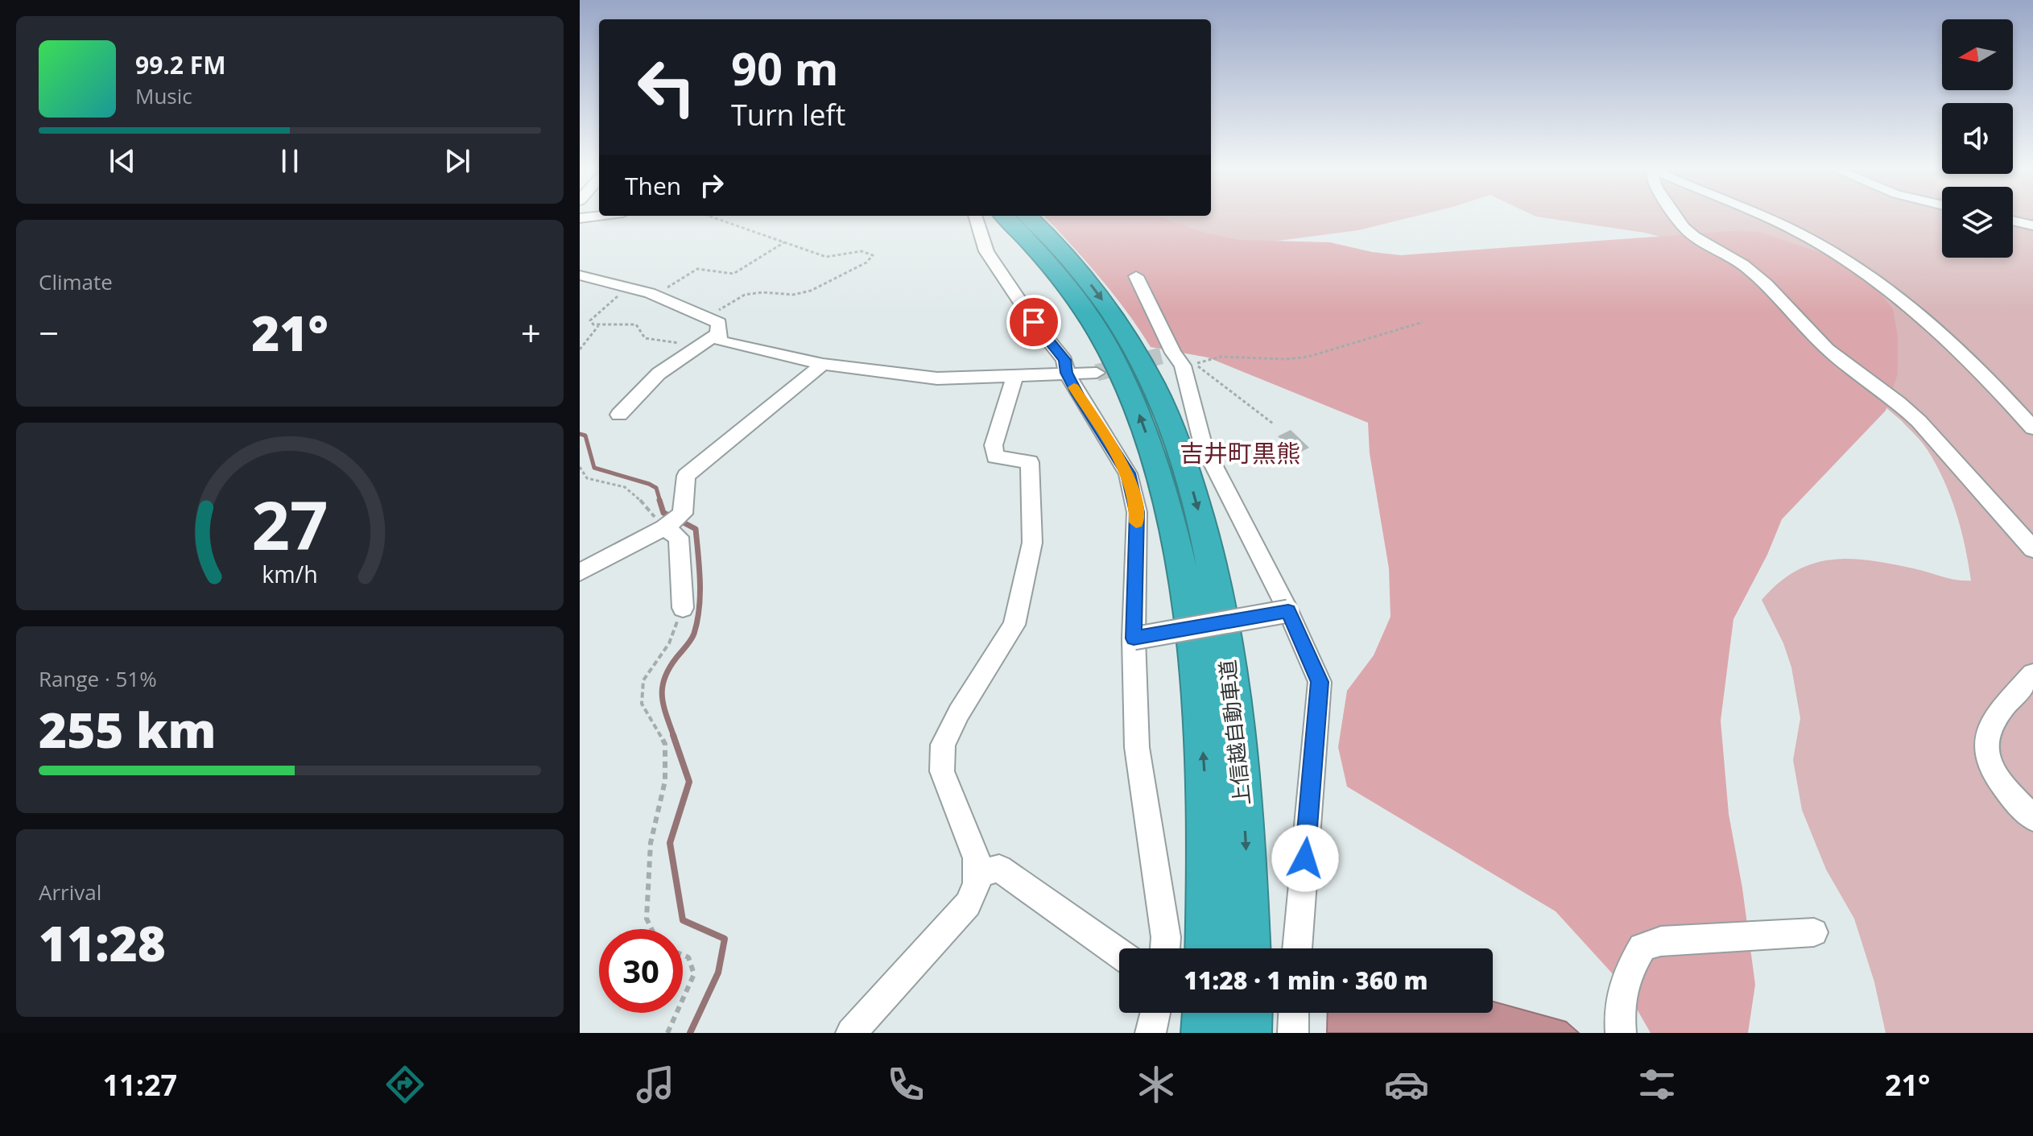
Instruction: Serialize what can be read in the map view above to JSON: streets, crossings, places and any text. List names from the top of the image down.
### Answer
{
  "streets": {
    "highway": ["上信越自動車道"]
  },
  "districts": ["吉井町黒熊"],
  "north": "left",
  "page": {
    "turn": ["90 m", "Turn left"],
    "song": ["99.2 FM", "Music"],
    "then": "Then",
    "tile": [
      "Climate",
      ["Range · 51%", "255 km"],
      ["Arrival", "11:28"]
    ],
    "heat": ["−", "21°", "+"],
    "limit": "30",
    "trip": "11:28 · 1 min · 360 m",
    "tabs": ["11:27", "21°"],
    "gauge": ["27", "km/h"]
  }
}
